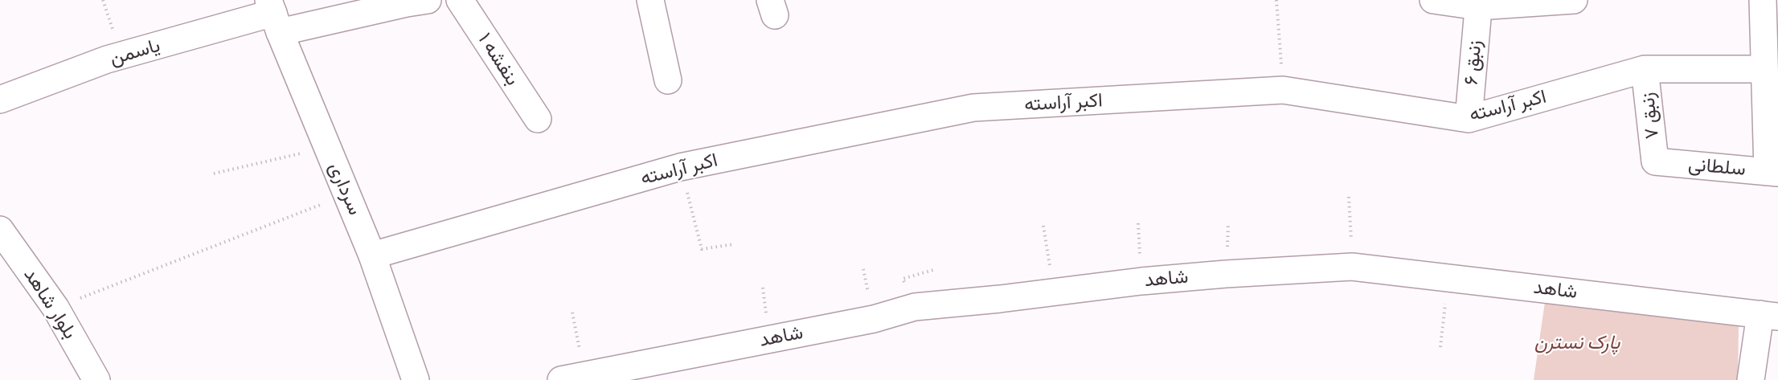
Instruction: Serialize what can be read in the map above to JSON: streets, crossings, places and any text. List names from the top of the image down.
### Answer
{
  "streets": {
    "street": [
      "یاسمن",
      "بنفشه ۱",
      "زنبق ۶",
      "اکبر آراسته",
      "زنبق ۷",
      "سلطانی",
      "سرداری",
      "شاهد",
      "بلوار شاهد"
    ]
  },
  "crossings": [
    ["یاسمن", "سرداری"],
    ["زنبق ۶", "اکبر آراسته"],
    ["اکبر آراسته", "زنبق ۷"],
    ["اکبر آراسته", "سرداری"],
    ["زنبق ۷", "سلطانی"]
  ],
  "parks": ["پارک نسترن"]
}
